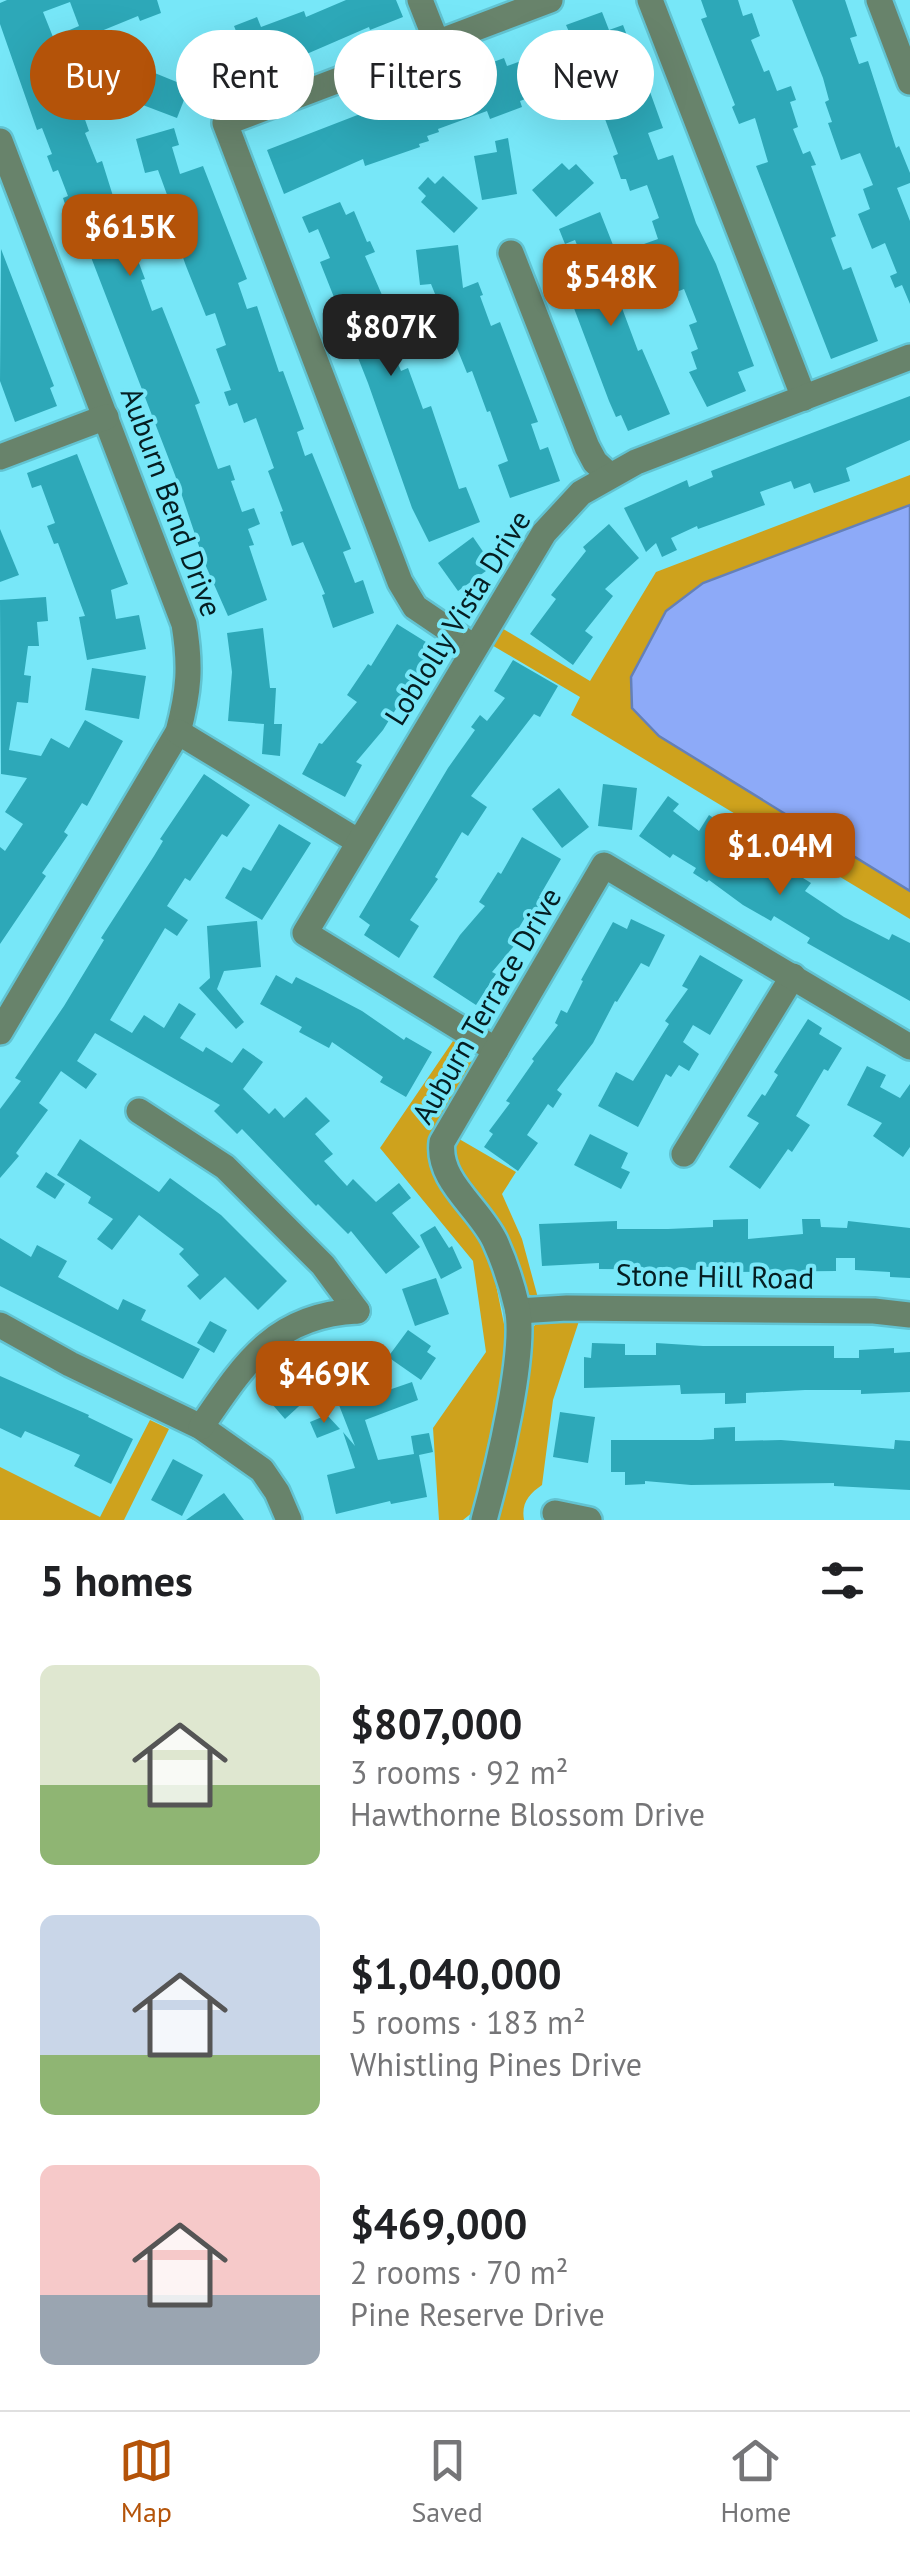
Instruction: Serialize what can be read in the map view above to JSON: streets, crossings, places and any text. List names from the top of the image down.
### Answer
{
  "streets": {
    "street": [
      "Auburn Bend Drive",
      "Loblolly Vista Drive",
      "Auburn Terrace Drive",
      "Stone Hill Road"
    ]
  },
  "crossings": [
    ["Loblolly Vista Drive", "Auburn Terrace Drive"],
    ["Auburn Terrace Drive", "Stone Hill Road"]
  ],
  "page": {
    "chip": [
      "Buy",
      "Rent",
      "Filters",
      "New"
    ],
    "price": [
      "$615K",
      "$548K",
      "$807K",
      "$1.04M",
      "$469K"
    ],
    "heading": "5 homes",
    "list": [
      {
        "name": "$807,000",
        "note": "3 rooms · 92 m² · Hawthorne Blossom Drive"
      },
      {
        "name": "$1,040,000",
        "note": "5 rooms · 183 m² · Whistling Pines Drive"
      },
      {
        "name": "$469,000",
        "note": "2 rooms · 70 m² · Pine Reserve Drive"
      }
    ],
    "tabs": ["Map", "Saved", "Home"]
  }
}
